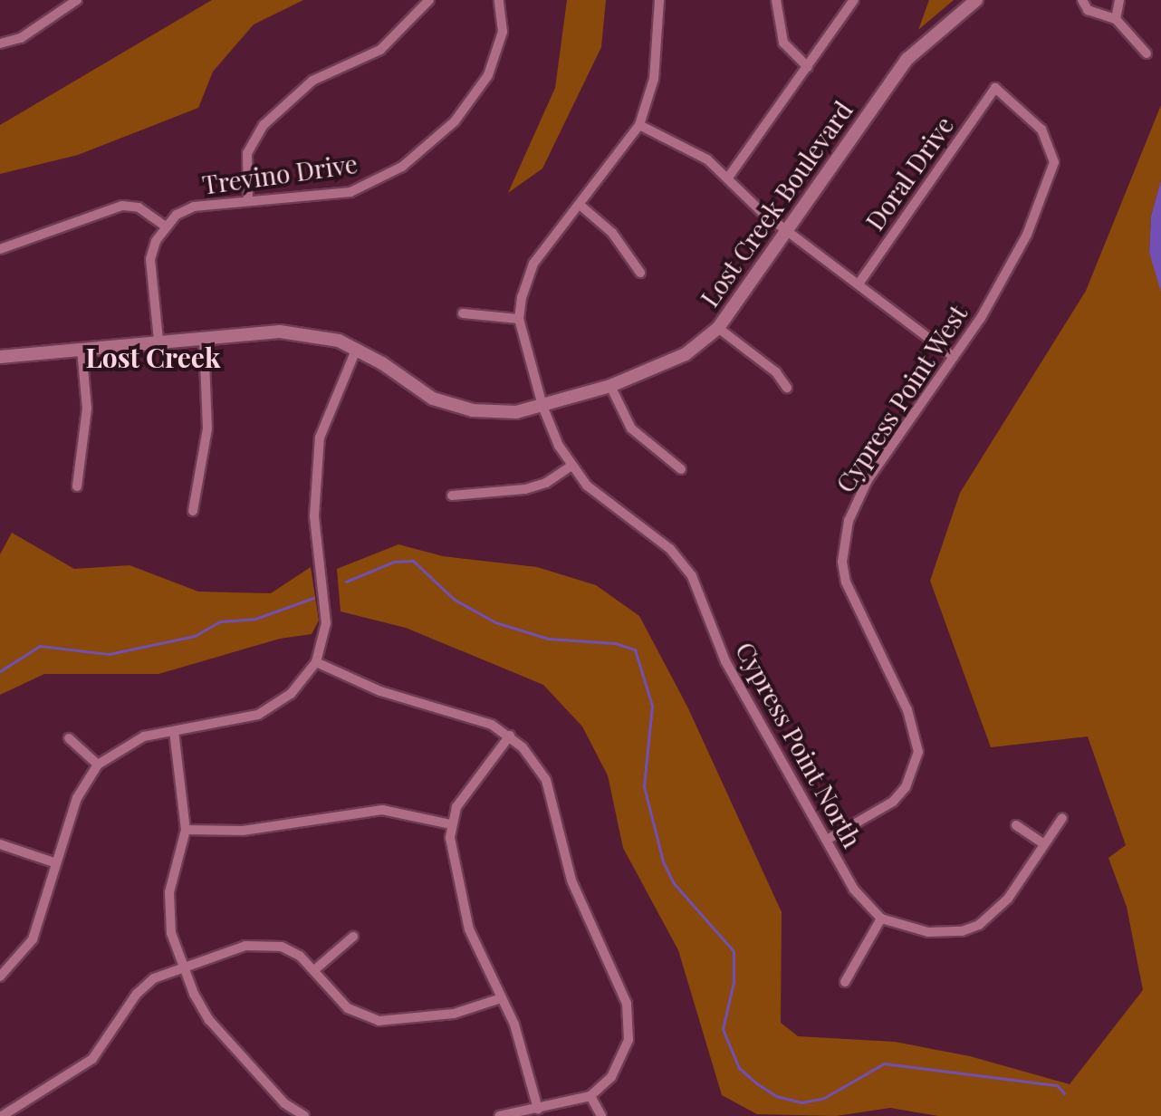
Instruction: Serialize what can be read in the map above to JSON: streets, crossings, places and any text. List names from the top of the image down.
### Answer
{
  "streets": {
    "street": [
      "Doral Drive",
      "Trevino Drive",
      "Lost Creek Boulevard",
      "Cypress Point West",
      "Cypress Point North"
    ]
  },
  "crossings": [
    ["Doral Drive", "Cypress Point West"],
    ["Lost Creek Boulevard", "Cypress Point North"],
    ["Cypress Point West", "Cypress Point North"]
  ],
  "districts": ["Lost Creek"]
}
